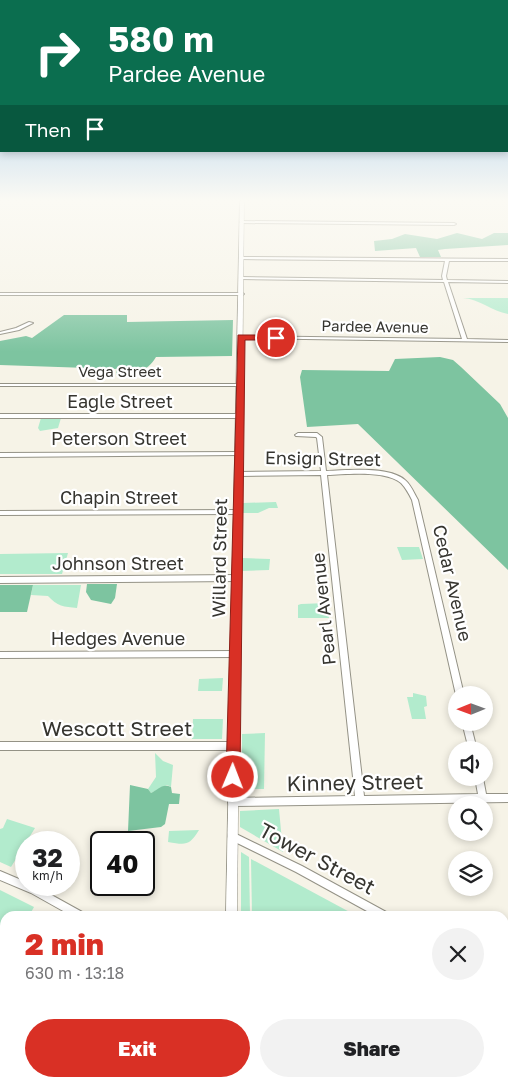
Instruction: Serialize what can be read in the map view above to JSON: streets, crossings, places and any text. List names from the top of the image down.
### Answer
{
  "streets": {
    "street": [
      "Pardee Avenue",
      "Vega Street",
      "Eagle Street",
      "Peterson Street",
      "Ensign Street",
      "Chapin Street",
      "Willard Street",
      "Johnson Street",
      "Cedar Avenue",
      "Pearl Avenue",
      "Hedges Avenue",
      "Wescott Street",
      "Kinney Street",
      "Tower Street"
    ]
  },
  "crossings": [
    ["Pardee Avenue", "Willard Street"],
    ["Vega Street", "Willard Street"],
    ["Eagle Street", "Willard Street"],
    ["Peterson Street", "Willard Street"],
    ["Ensign Street", "Willard Street"],
    ["Ensign Street", "Cedar Avenue"],
    ["Ensign Street", "Pearl Avenue"],
    ["Chapin Street", "Willard Street"],
    ["Willard Street", "Johnson Street"],
    ["Willard Street", "Hedges Avenue"],
    ["Willard Street", "Wescott Street"],
    ["Willard Street", "Kinney Street"],
    ["Willard Street", "Tower Street"],
    ["Pearl Avenue", "Kinney Street"]
  ],
  "north": "left",
  "page": {
    "turn": ["580 m", "Pardee Avenue"],
    "then": "Then",
    "speed": "32 km/h",
    "limit": "40",
    "heading": ["2 min", "630 m · 13:18"],
    "buttons": ["Exit", "Share"]
  }
}
